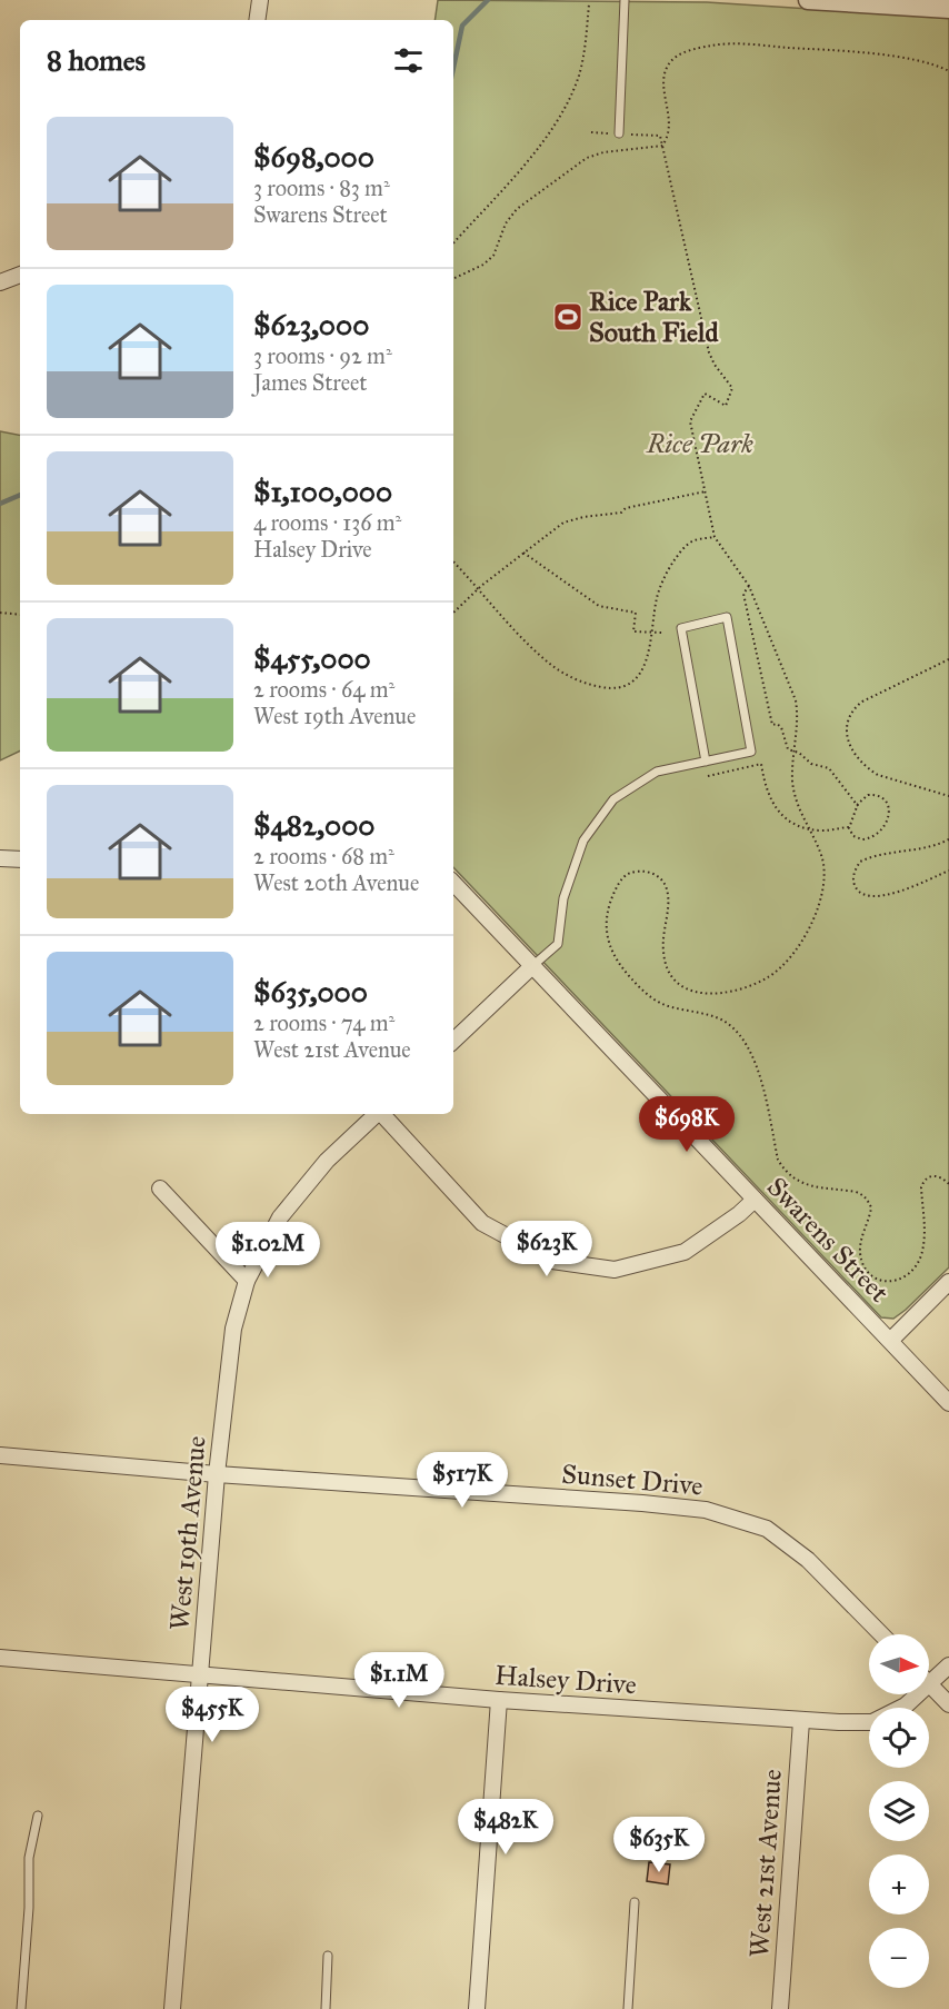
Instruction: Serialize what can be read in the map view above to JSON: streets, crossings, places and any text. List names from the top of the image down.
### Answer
{
  "streets": {
    "street": [
      "Swarens Street",
      "Sunset Drive",
      "West 19th Avenue",
      "Halsey Drive",
      "West 21st Avenue"
    ]
  },
  "crossings": [
    ["Sunset Drive", "West 19th Avenue"],
    ["West 19th Avenue", "Halsey Drive"],
    ["Halsey Drive", "West 21st Avenue"]
  ],
  "parks": ["Rice Park"],
  "places": {
    "sports": ["Rice Park South Field"]
  },
  "north": "right",
  "page": {
    "heading": "8 homes",
    "list": [
      {
        "name": "$698,000",
        "note": "3 rooms · 83 m² · Swarens Street"
      },
      {
        "name": "$623,000",
        "note": "3 rooms · 92 m² · James Street"
      },
      {
        "name": "$1,100,000",
        "note": "4 rooms · 136 m² · Halsey Drive"
      },
      {
        "name": "$455,000",
        "note": "2 rooms · 64 m² · West 19th Avenue"
      },
      {
        "name": "$482,000",
        "note": "2 rooms · 68 m² · West 20th Avenue"
      },
      {
        "name": "$635,000",
        "note": "2 rooms · 74 m² · West 21st Avenue"
      }
    ],
    "price": [
      "$698K",
      "$623K",
      "$1.02M",
      "$517K",
      "$1.1M",
      "$455K",
      "$482K",
      "$635K"
    ],
    "map_buttons": ["+", "−"]
  }
}
